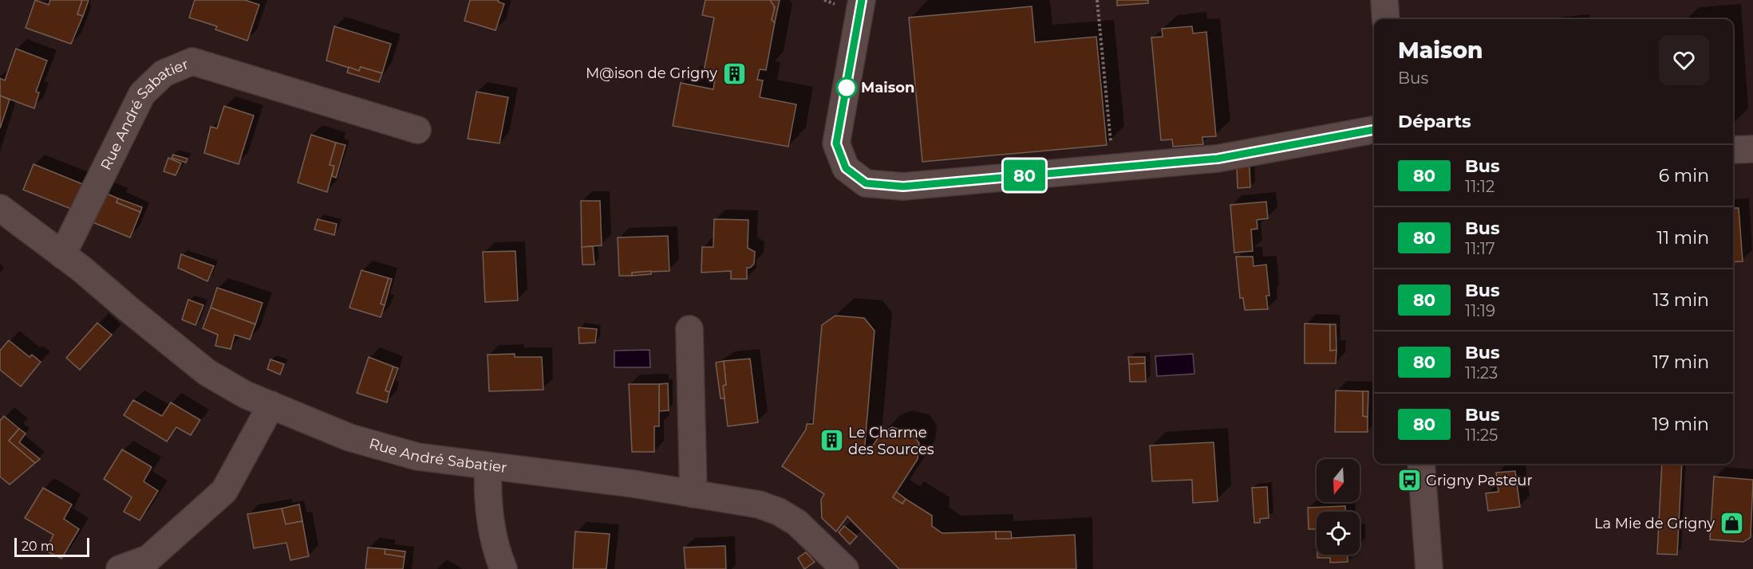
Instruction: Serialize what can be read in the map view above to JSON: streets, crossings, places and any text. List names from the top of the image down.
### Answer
{
  "streets": {
    "street": ["Rue André Sabatier"]
  },
  "places": {
    "building": ["M@ison de Grigny", "Le Charme des Sources"],
    "other": ["Maison"],
    "bus stop": ["Grigny Pasteur"],
    "shop": ["La Mie de Grigny"]
  },
  "lines": ["bus line 80"],
  "scale_bar": "20 m",
  "north": "bottom",
  "page": {
    "on_map": "80",
    "heading": [
      ["Maison", "Bus"],
      "Départs"
    ],
    "list": [
      {
        "mark": "80",
        "name": "Bus",
        "note": "11:12",
        "value": "6 min"
      },
      {
        "mark": "80",
        "name": "Bus",
        "note": "11:17",
        "value": "11 min"
      },
      {
        "mark": "80",
        "name": "Bus",
        "note": "11:19",
        "value": "13 min"
      },
      {
        "mark": "80",
        "name": "Bus",
        "note": "11:23",
        "value": "17 min"
      },
      {
        "mark": "80",
        "name": "Bus",
        "note": "11:25",
        "value": "19 min"
      }
    ],
    "scale": "20 m"
  }
}
